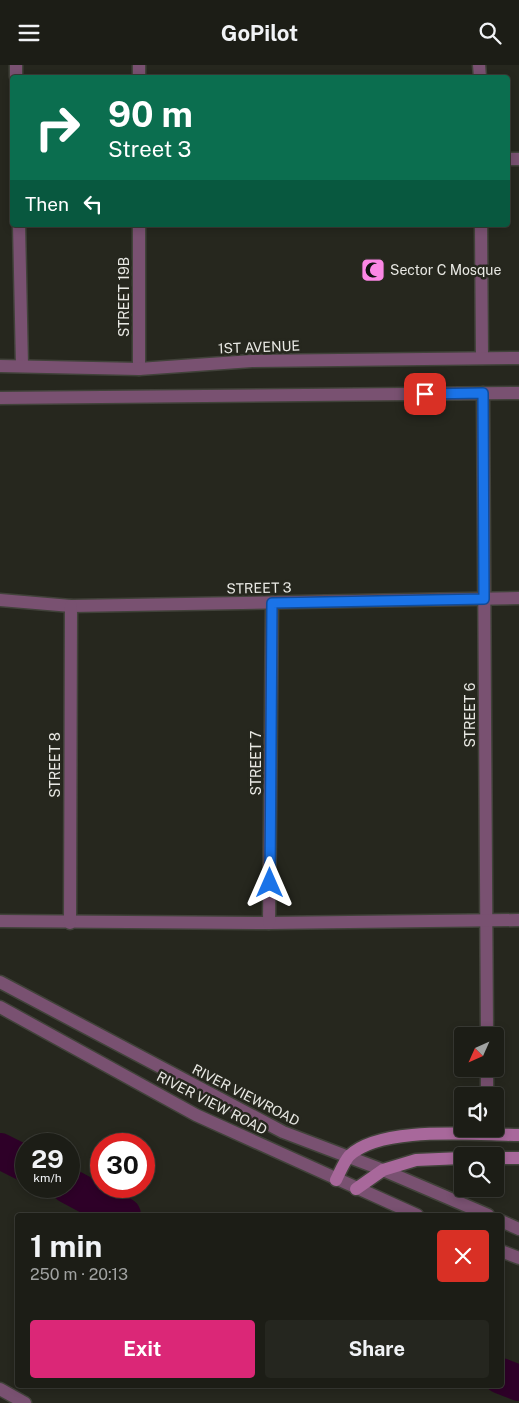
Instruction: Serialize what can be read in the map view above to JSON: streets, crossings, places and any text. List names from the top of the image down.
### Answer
{
  "streets": {
    "street": [
      "STREET 19B",
      "1ST AVENUE",
      "STREET 3",
      "STREET 6",
      "STREET 7",
      "STREET 8",
      "RIVER VIEWROAD",
      "RIVER VIEW ROAD"
    ]
  },
  "crossings": [
    ["STREET 19B", "1ST AVENUE"],
    ["STREET 3", "STREET 6"],
    ["STREET 3", "STREET 7"],
    ["STREET 3", "STREET 8"]
  ],
  "places": {
    "mosque": ["Sector C Mosque"]
  },
  "north": "bottom left",
  "page": {
    "header": "GoPilot",
    "turn": ["90 m", "Street 3"],
    "then": "Then",
    "speed": "29 km/h",
    "limit": "30",
    "heading": ["1 min", "250 m · 20:13"],
    "buttons": ["Exit", "Share"]
  }
}
